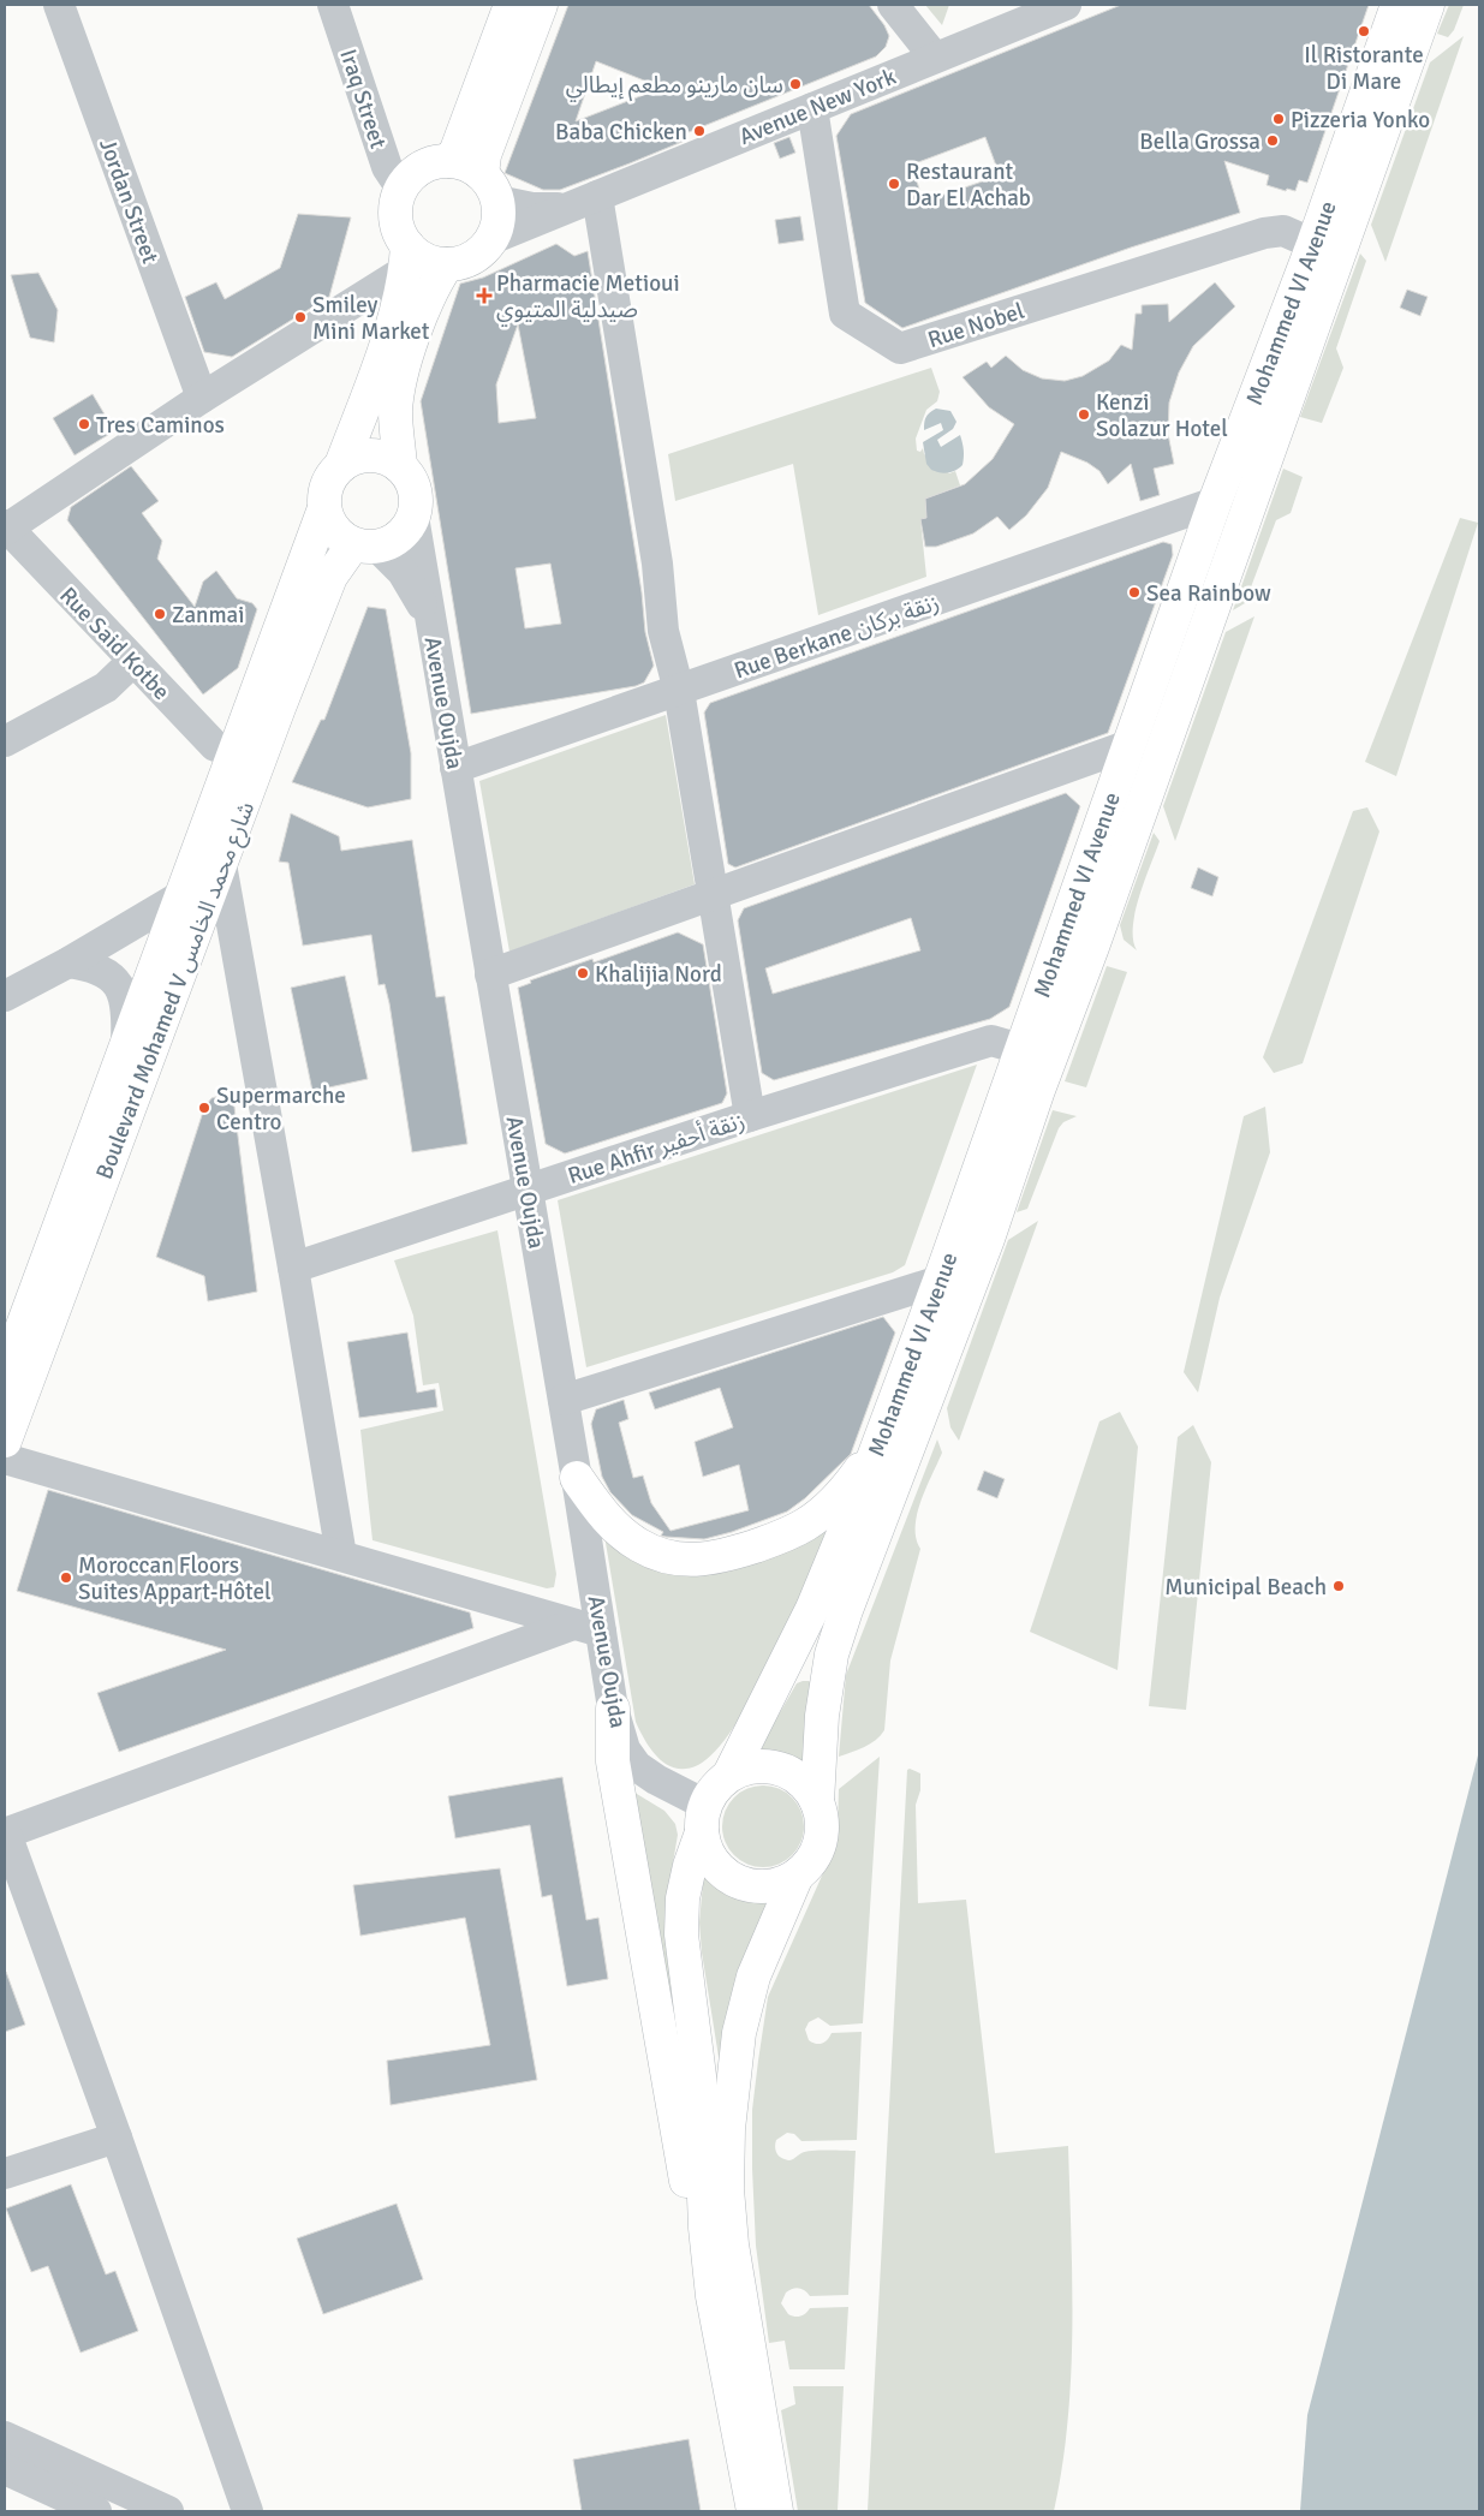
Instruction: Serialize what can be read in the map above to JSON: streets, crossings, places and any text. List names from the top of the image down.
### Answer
{
  "streets": {
    "main road": ["Mohammed VI Avenue", "Boulevard Mohamed V شارع محمد الخامس"],
    "street": [
      "Iraq Street",
      "Avenue New York",
      "Jordan Street",
      "Rue Nobel",
      "Rue Berkane زنقة بركان",
      "Rue Said Kotbe",
      "Avenue Oujda",
      "Rue Ahfir زنقة أحفير"
    ]
  },
  "crossings": [
    ["Iraq Street", "Avenue New York"],
    ["Avenue New York", "Rue Nobel"],
    ["Mohammed VI Avenue", "Rue Nobel"],
    ["Mohammed VI Avenue", "Rue Berkane زنقة بركان"],
    ["Mohammed VI Avenue", "Avenue Oujda"],
    ["Mohammed VI Avenue", "Rue Ahfir زنقة أحفير"],
    ["Rue Berkane زنقة بركان", "Avenue Oujda"],
    ["Rue Said Kotbe", "Boulevard Mohamed V شارع محمد الخامس"],
    ["Avenue Oujda", "Boulevard Mohamed V شارع محمد الخامس"],
    ["Avenue Oujda", "Rue Ahfir زنقة أحفير"]
  ],
  "places": {
    "other": [
      "Il Ristorante Di Mare",
      "سان مارينو مطعم إيطالي",
      "Pizzeria Yonko",
      "Baba Chicken",
      "Bella Grossa",
      "Restaurant Dar El Achab",
      "Smiley Mini Market",
      "Kenzi Solazur Hotel",
      "Tres Caminos",
      "Sea Rainbow",
      "Zanmai",
      "Khalijia Nord",
      "Supermarche Centro",
      "Moroccan Floors Suites Appart-Hôtel",
      "Municipal Beach"
    ],
    "health": ["Pharmacie Metioui صيدلية المتيوي"]
  }
}
